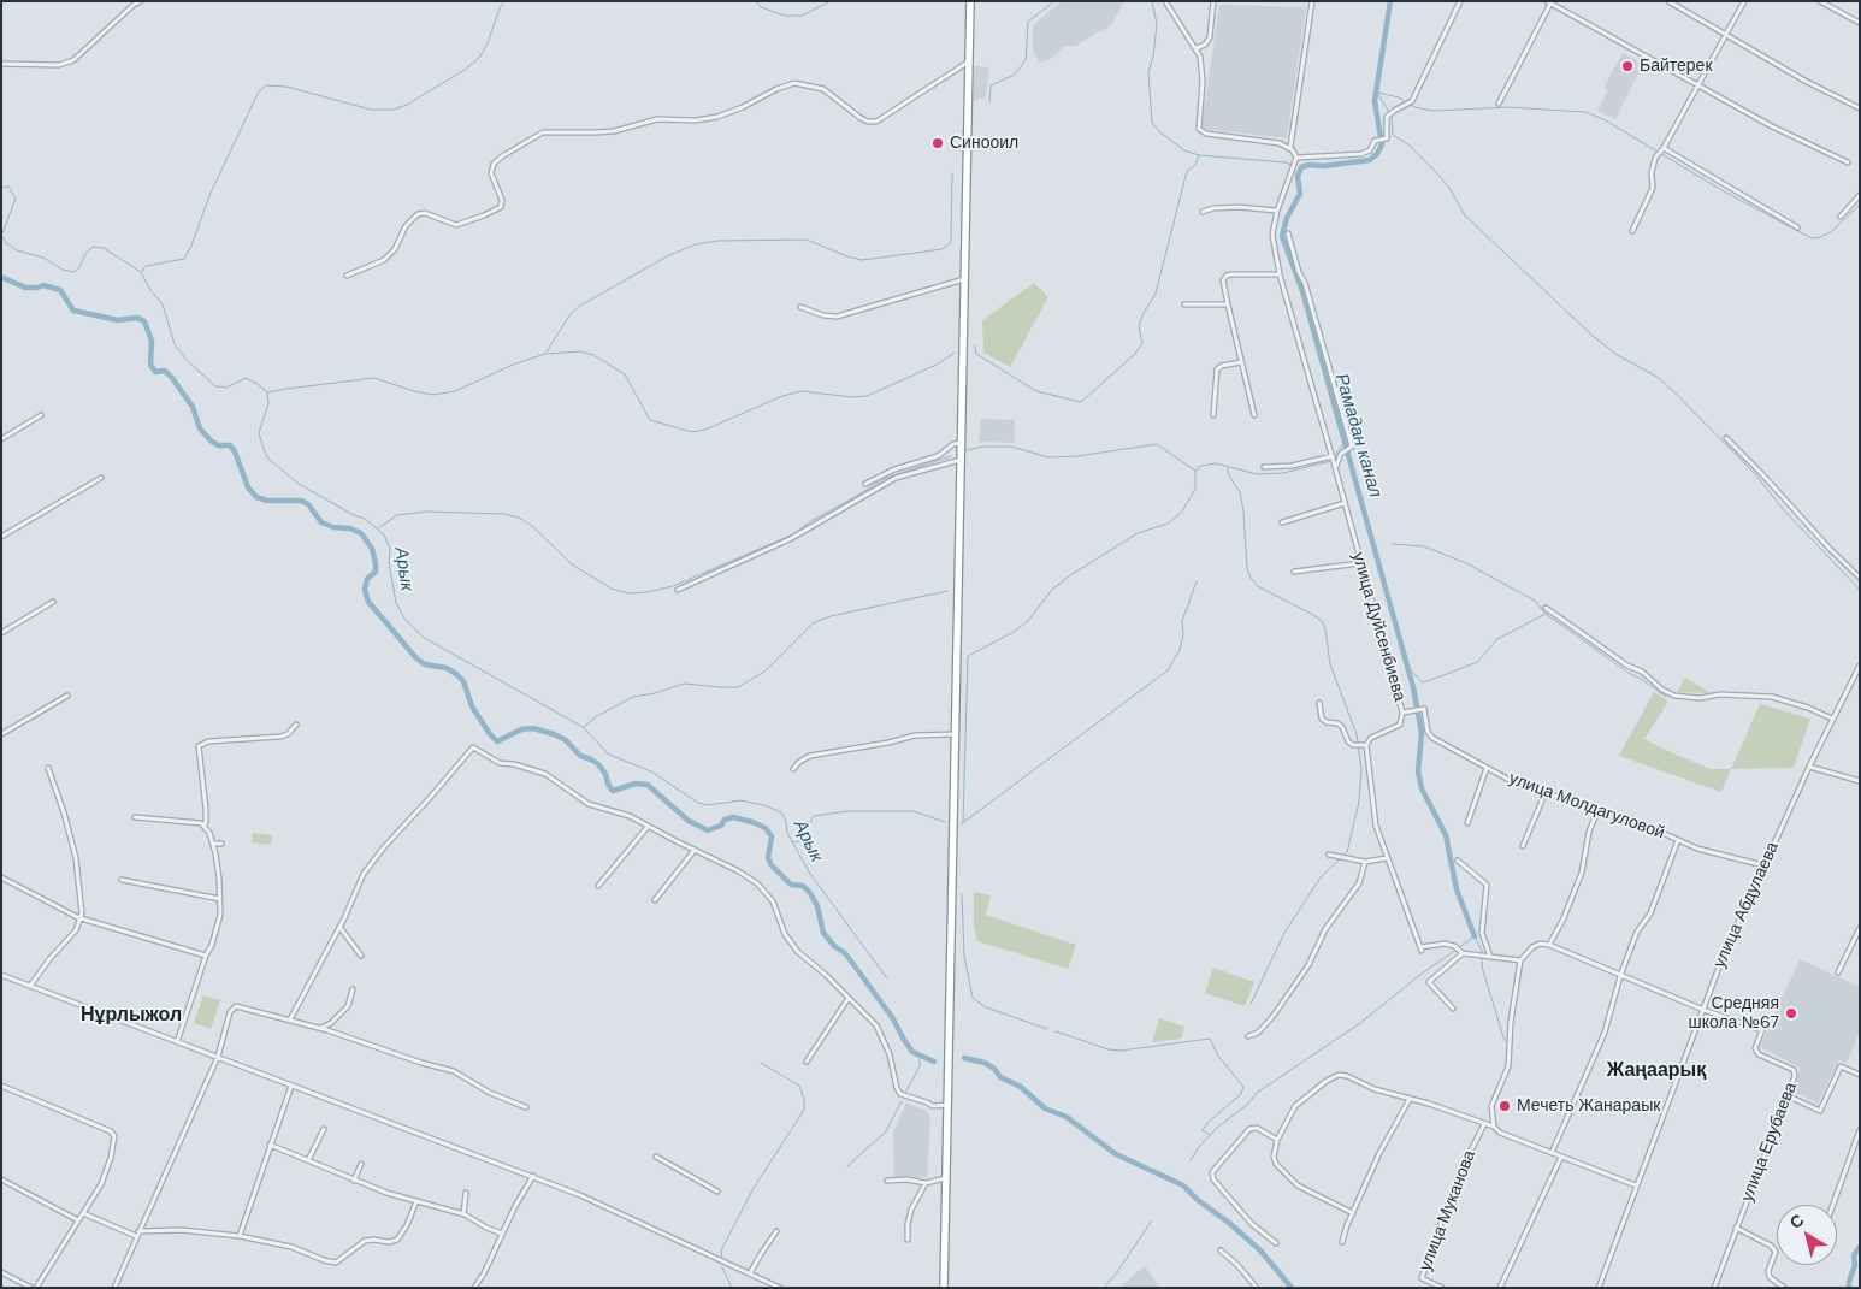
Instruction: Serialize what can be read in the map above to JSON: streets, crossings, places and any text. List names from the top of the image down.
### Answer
{
  "streets": {
    "street": [
      "улица Дуйсенбиева",
      "улица Молдагуловой",
      "улица Абдулаева",
      "улица Ерубаева",
      "улица Муканова"
    ]
  },
  "crossings": [
    ["улица Дуйсенбиева", "улица Молдагуловой"],
    ["улица Молдагуловой", "улица Абдулаева"],
    ["улица Абдулаева", "улица Ерубаева"]
  ],
  "districts": ["Нұрлыжол", "Жаңаарық"],
  "water": ["Рамадан канал", "Арык"],
  "places": [
    "Байтерек",
    "Синооил",
    "Средняя школа №67",
    "Мечеть Жанараык"
  ],
  "north": "top left"
}
